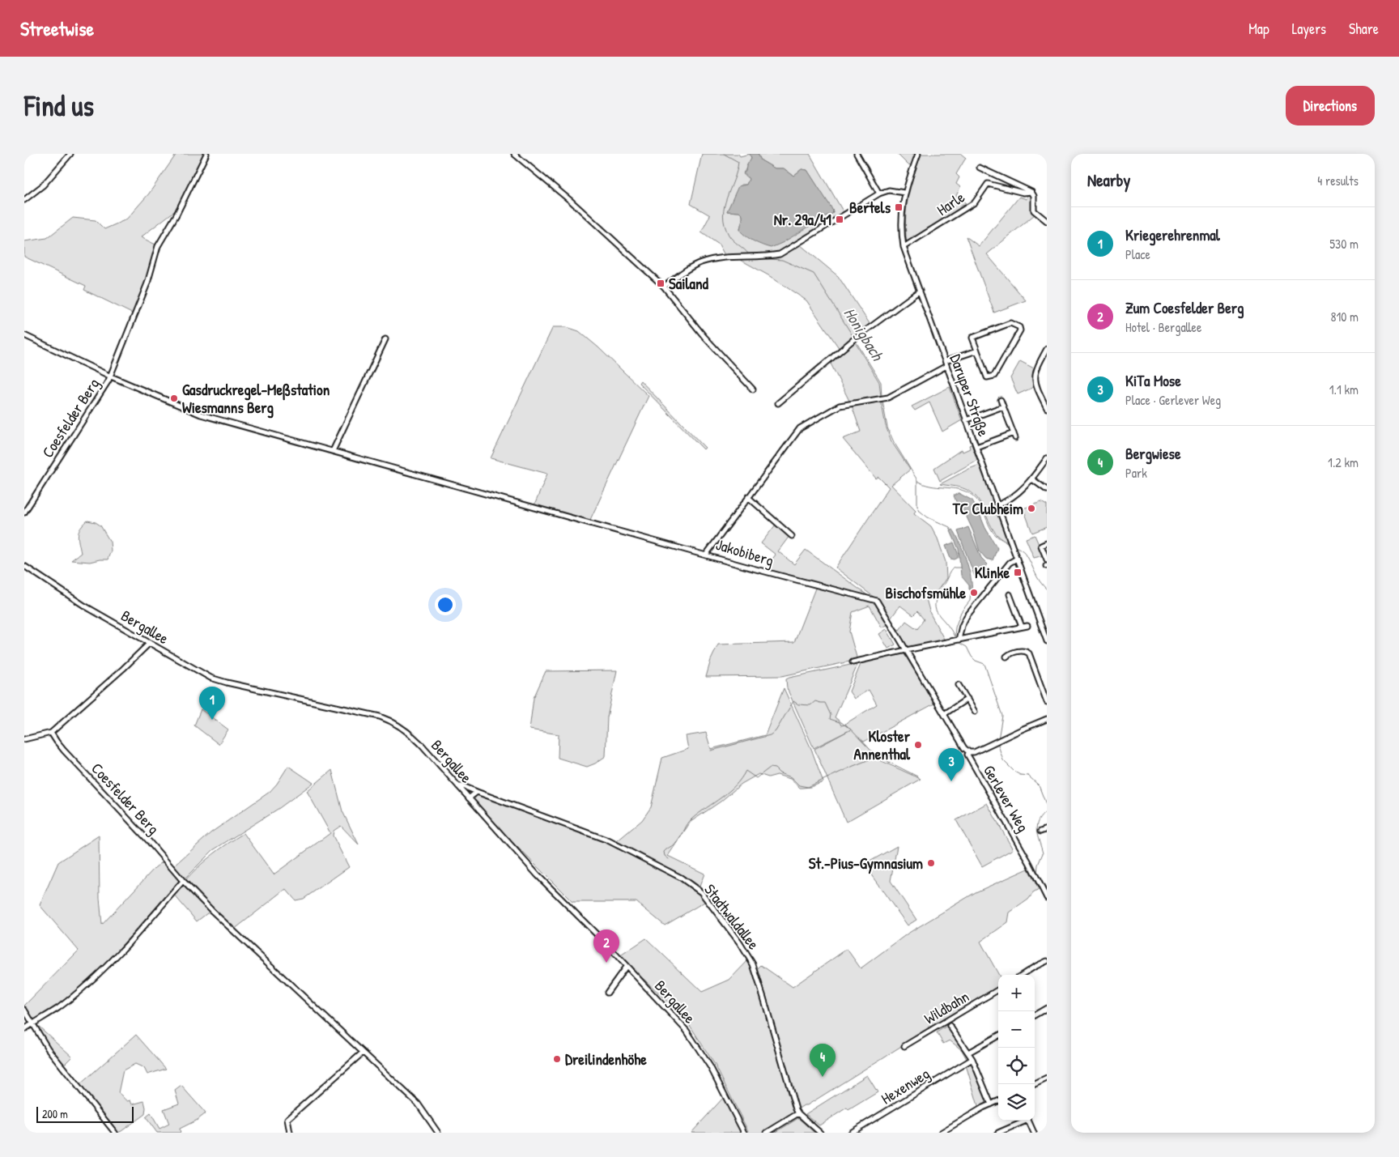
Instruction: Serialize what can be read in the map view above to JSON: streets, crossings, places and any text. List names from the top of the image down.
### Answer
{
  "streets": {
    "street": [
      "Harle",
      "Daruper Straße",
      "Coesfelder Berg",
      "Jakobiberg",
      "Bergallee",
      "Gerlever Weg",
      "Stadtwaldallee",
      "Wildbahn",
      "Hexenweg"
    ]
  },
  "crossings": [
    ["Harle", "Daruper Straße"],
    ["Jakobiberg", "Gerlever Weg"],
    ["Bergallee", "Stadtwaldallee"]
  ],
  "water": ["Honigbach"],
  "places": {
    "transit": [
      "Bertels",
      "Nr. 29a/41",
      "Sailand",
      "Klinke"
    ],
    "other": [
      "Gasdruckregel-Meßstation Wiesmanns Berg",
      "TC Clubheim",
      "Bischofsmühle",
      "Kloster Annenthal",
      "St.-Pius-Gymnasium",
      "Dreilindenhöhe"
    ]
  },
  "scale_bar": "200 m",
  "page": {
    "header": "Streetwise",
    "nav": ["Map", "Layers", "Share"],
    "buttons": "Directions",
    "title": "Find us",
    "heading": ["Nearby", "4 results"],
    "list": [
      {
        "mark": "1",
        "name": "Kriegerehrenmal",
        "note": "Place",
        "value": "530 m"
      },
      {
        "mark": "2",
        "name": "Zum Coesfelder Berg",
        "note": "Hotel · Bergallee",
        "value": "810 m"
      },
      {
        "mark": "3",
        "name": "KiTa Mose",
        "note": "Place · Gerlever Weg",
        "value": "1.1 km"
      },
      {
        "mark": "4",
        "name": "Bergwiese",
        "note": "Park",
        "value": "1.2 km"
      }
    ],
    "pins": [
      "1",
      "3",
      "2",
      "4"
    ],
    "map_buttons": ["+", "−"],
    "scale": "200 m"
  }
}
